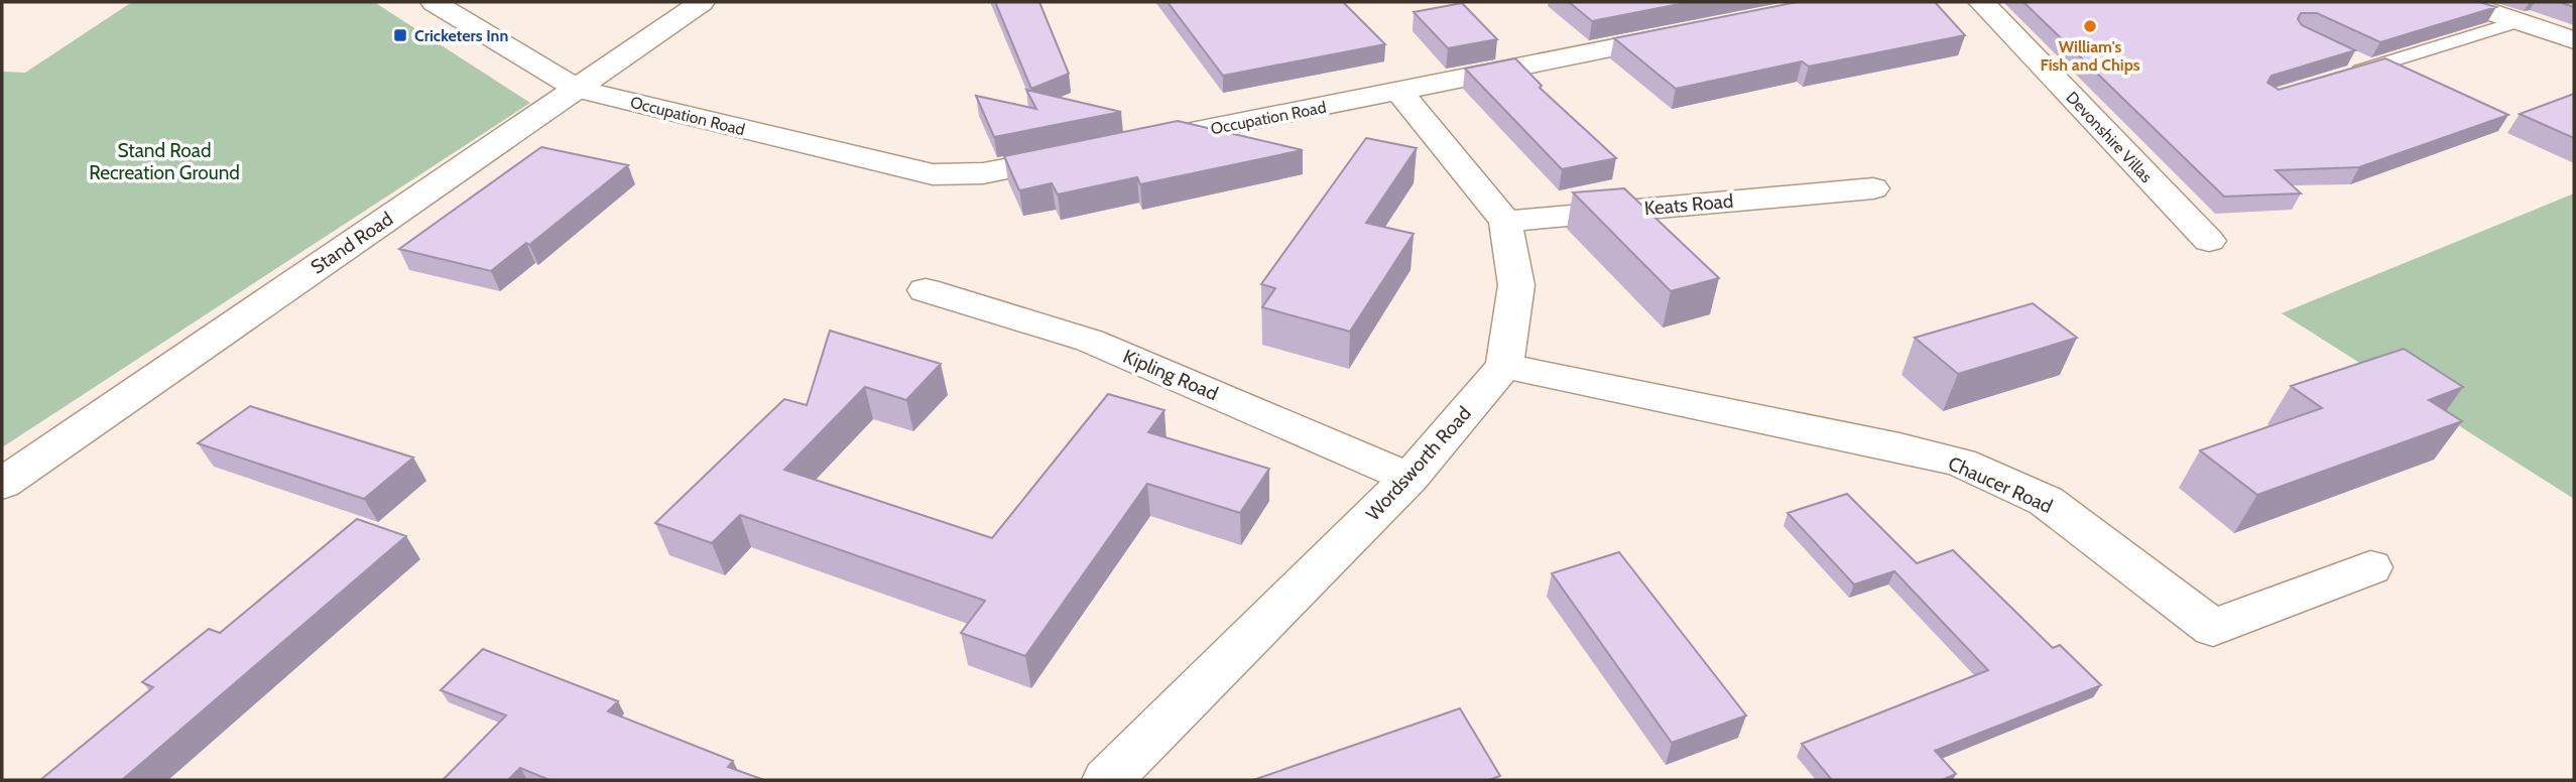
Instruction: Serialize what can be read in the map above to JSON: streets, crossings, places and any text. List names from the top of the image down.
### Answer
{
  "streets": {
    "street": [
      "Occupation Road",
      "Devonshire Villas",
      "Keats Road",
      "Stand Road",
      "Kipling Road",
      "Wordsworth Road",
      "Chaucer Road"
    ]
  },
  "crossings": [
    ["Occupation Road", "Stand Road"],
    ["Kipling Road", "Wordsworth Road"],
    ["Wordsworth Road", "Chaucer Road"]
  ],
  "parks": ["Stand Road Recreation Ground"],
  "places": {
    "other": ["William's Fish and Chips"],
    "transit": ["Cricketers Inn"]
  }
}
